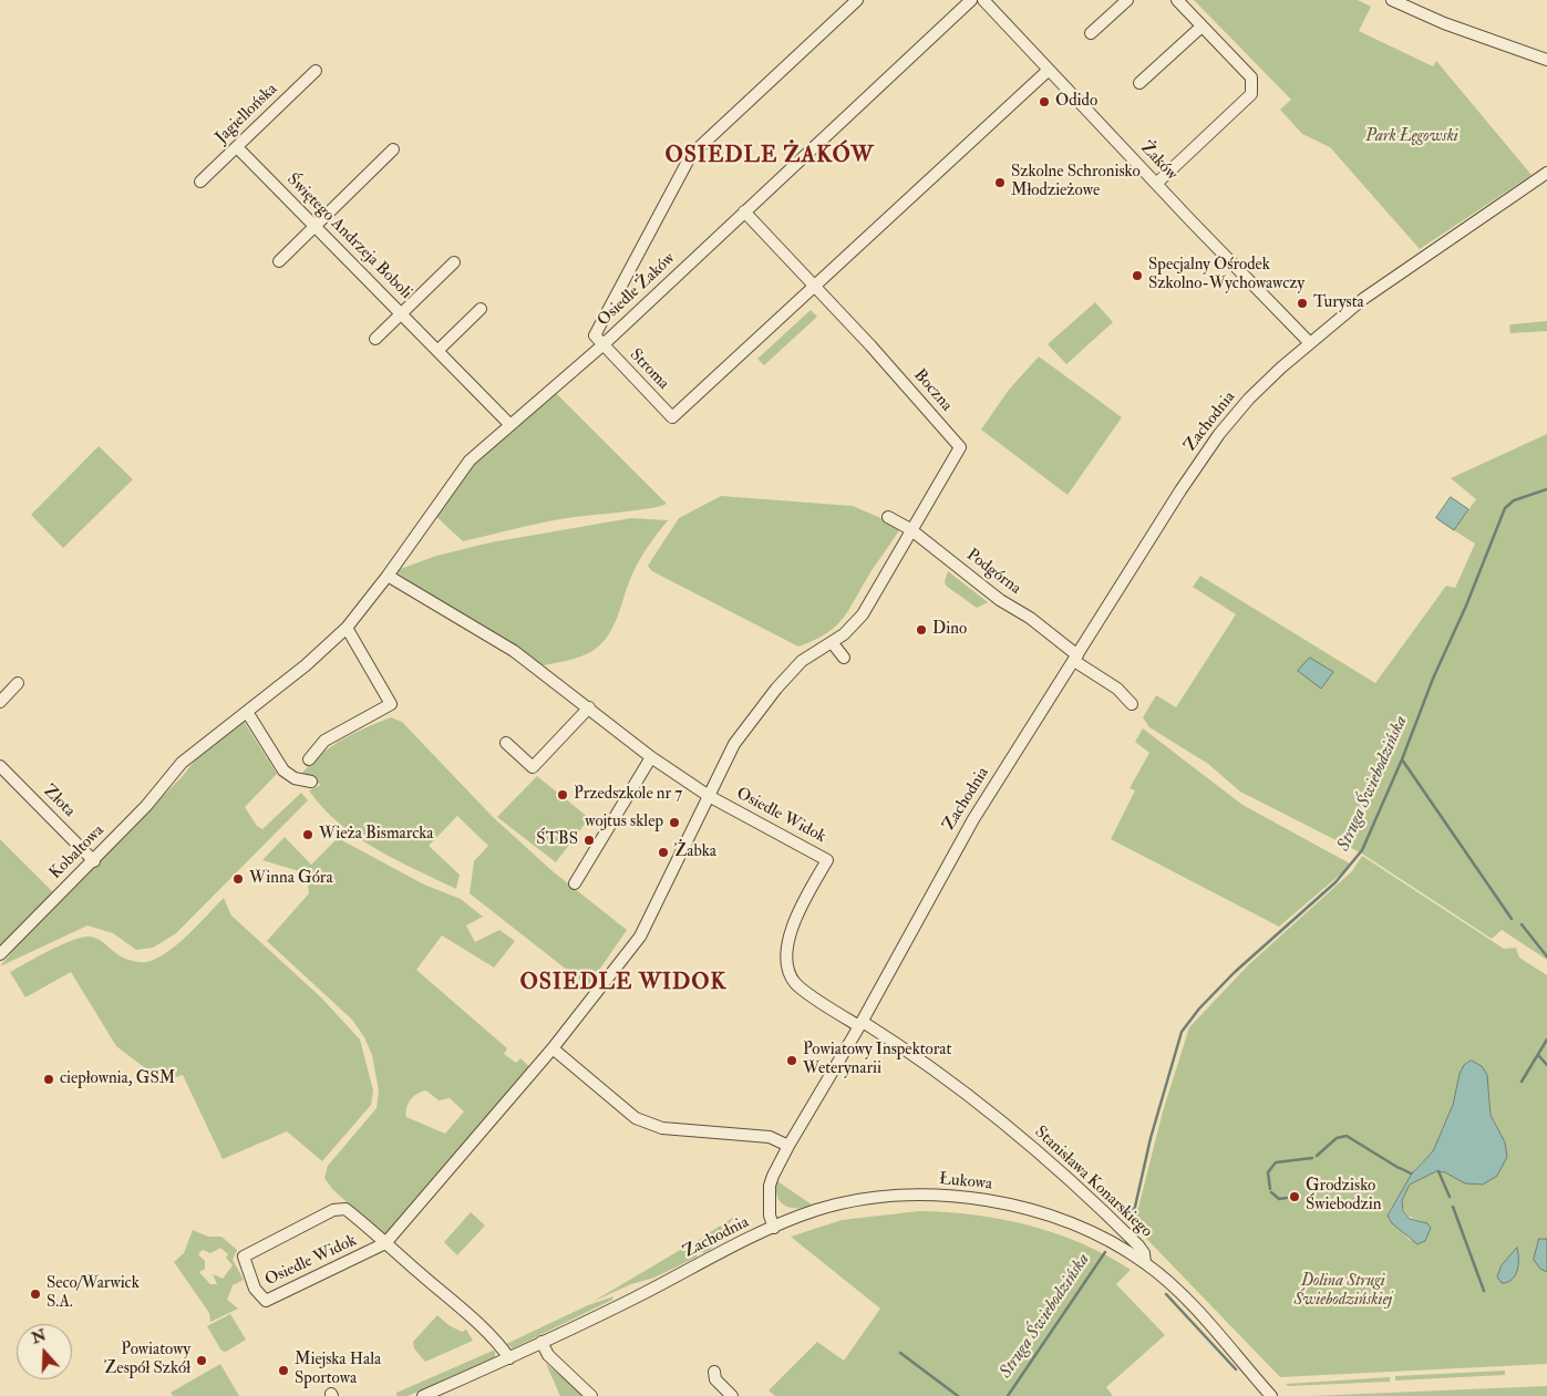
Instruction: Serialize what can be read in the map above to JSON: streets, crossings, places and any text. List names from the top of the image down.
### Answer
{
  "streets": {
    "street": [
      "Jagiellońska",
      "Żaków",
      "Świętego Andrzeja Boboli",
      "Osiedle Żaków",
      "Stroma",
      "Boczna",
      "Zachodnia",
      "Podgórna",
      "Złota",
      "Osiedle Widok",
      "Kobaltowa",
      "Łukowa",
      "Stanisława Konarskiego"
    ]
  },
  "crossings": [
    ["Jagiellońska", "Świętego Andrzeja Boboli"],
    ["Żaków", "Zachodnia"],
    ["Świętego Andrzeja Boboli", "Kobaltowa"],
    ["Osiedle Żaków", "Stroma"],
    ["Osiedle Żaków", "Kobaltowa"],
    ["Stroma", "Boczna"],
    ["Stroma", "Kobaltowa"],
    ["Boczna", "Podgórna"],
    ["Boczna", "Osiedle Widok"],
    ["Zachodnia", "Podgórna"],
    ["Zachodnia", "Osiedle Widok"],
    ["Zachodnia", "Łukowa"],
    ["Zachodnia", "Stanisława Konarskiego"],
    ["Podgórna", "Osiedle Widok"],
    ["Złota", "Kobaltowa"],
    ["Osiedle Widok", "Stanisława Konarskiego"],
    ["Łukowa", "Stanisława Konarskiego"]
  ],
  "districts": ["OSIEDLE ŻAKÓW", "OSIEDLE WIDOK"],
  "water": ["Struga Świebodzińska"],
  "parks": ["Park Łęgowski", "Dolina Strugi Świebodzińskiej"],
  "places": [
    "Odido",
    "Szkolne Schronisko Młodzieżowe",
    "Specjalny Ośrodek Szkolno-Wychowawczy",
    "Turysta",
    "Dino",
    "Przedszkole nr 7",
    "wojtus sklep",
    "Wieża Bismarcka",
    "ŚTBS",
    "Żabka",
    "Winna Góra",
    "Powiatowy Inspektorat Weterynarii",
    "ciepłownia, GSM",
    "Grodzisko Świebodzin",
    "Seco/Warwick S.A.",
    "Powiatowy Zespół Szkół",
    "Miejska Hala Sportowa"
  ],
  "north": "top"
}
